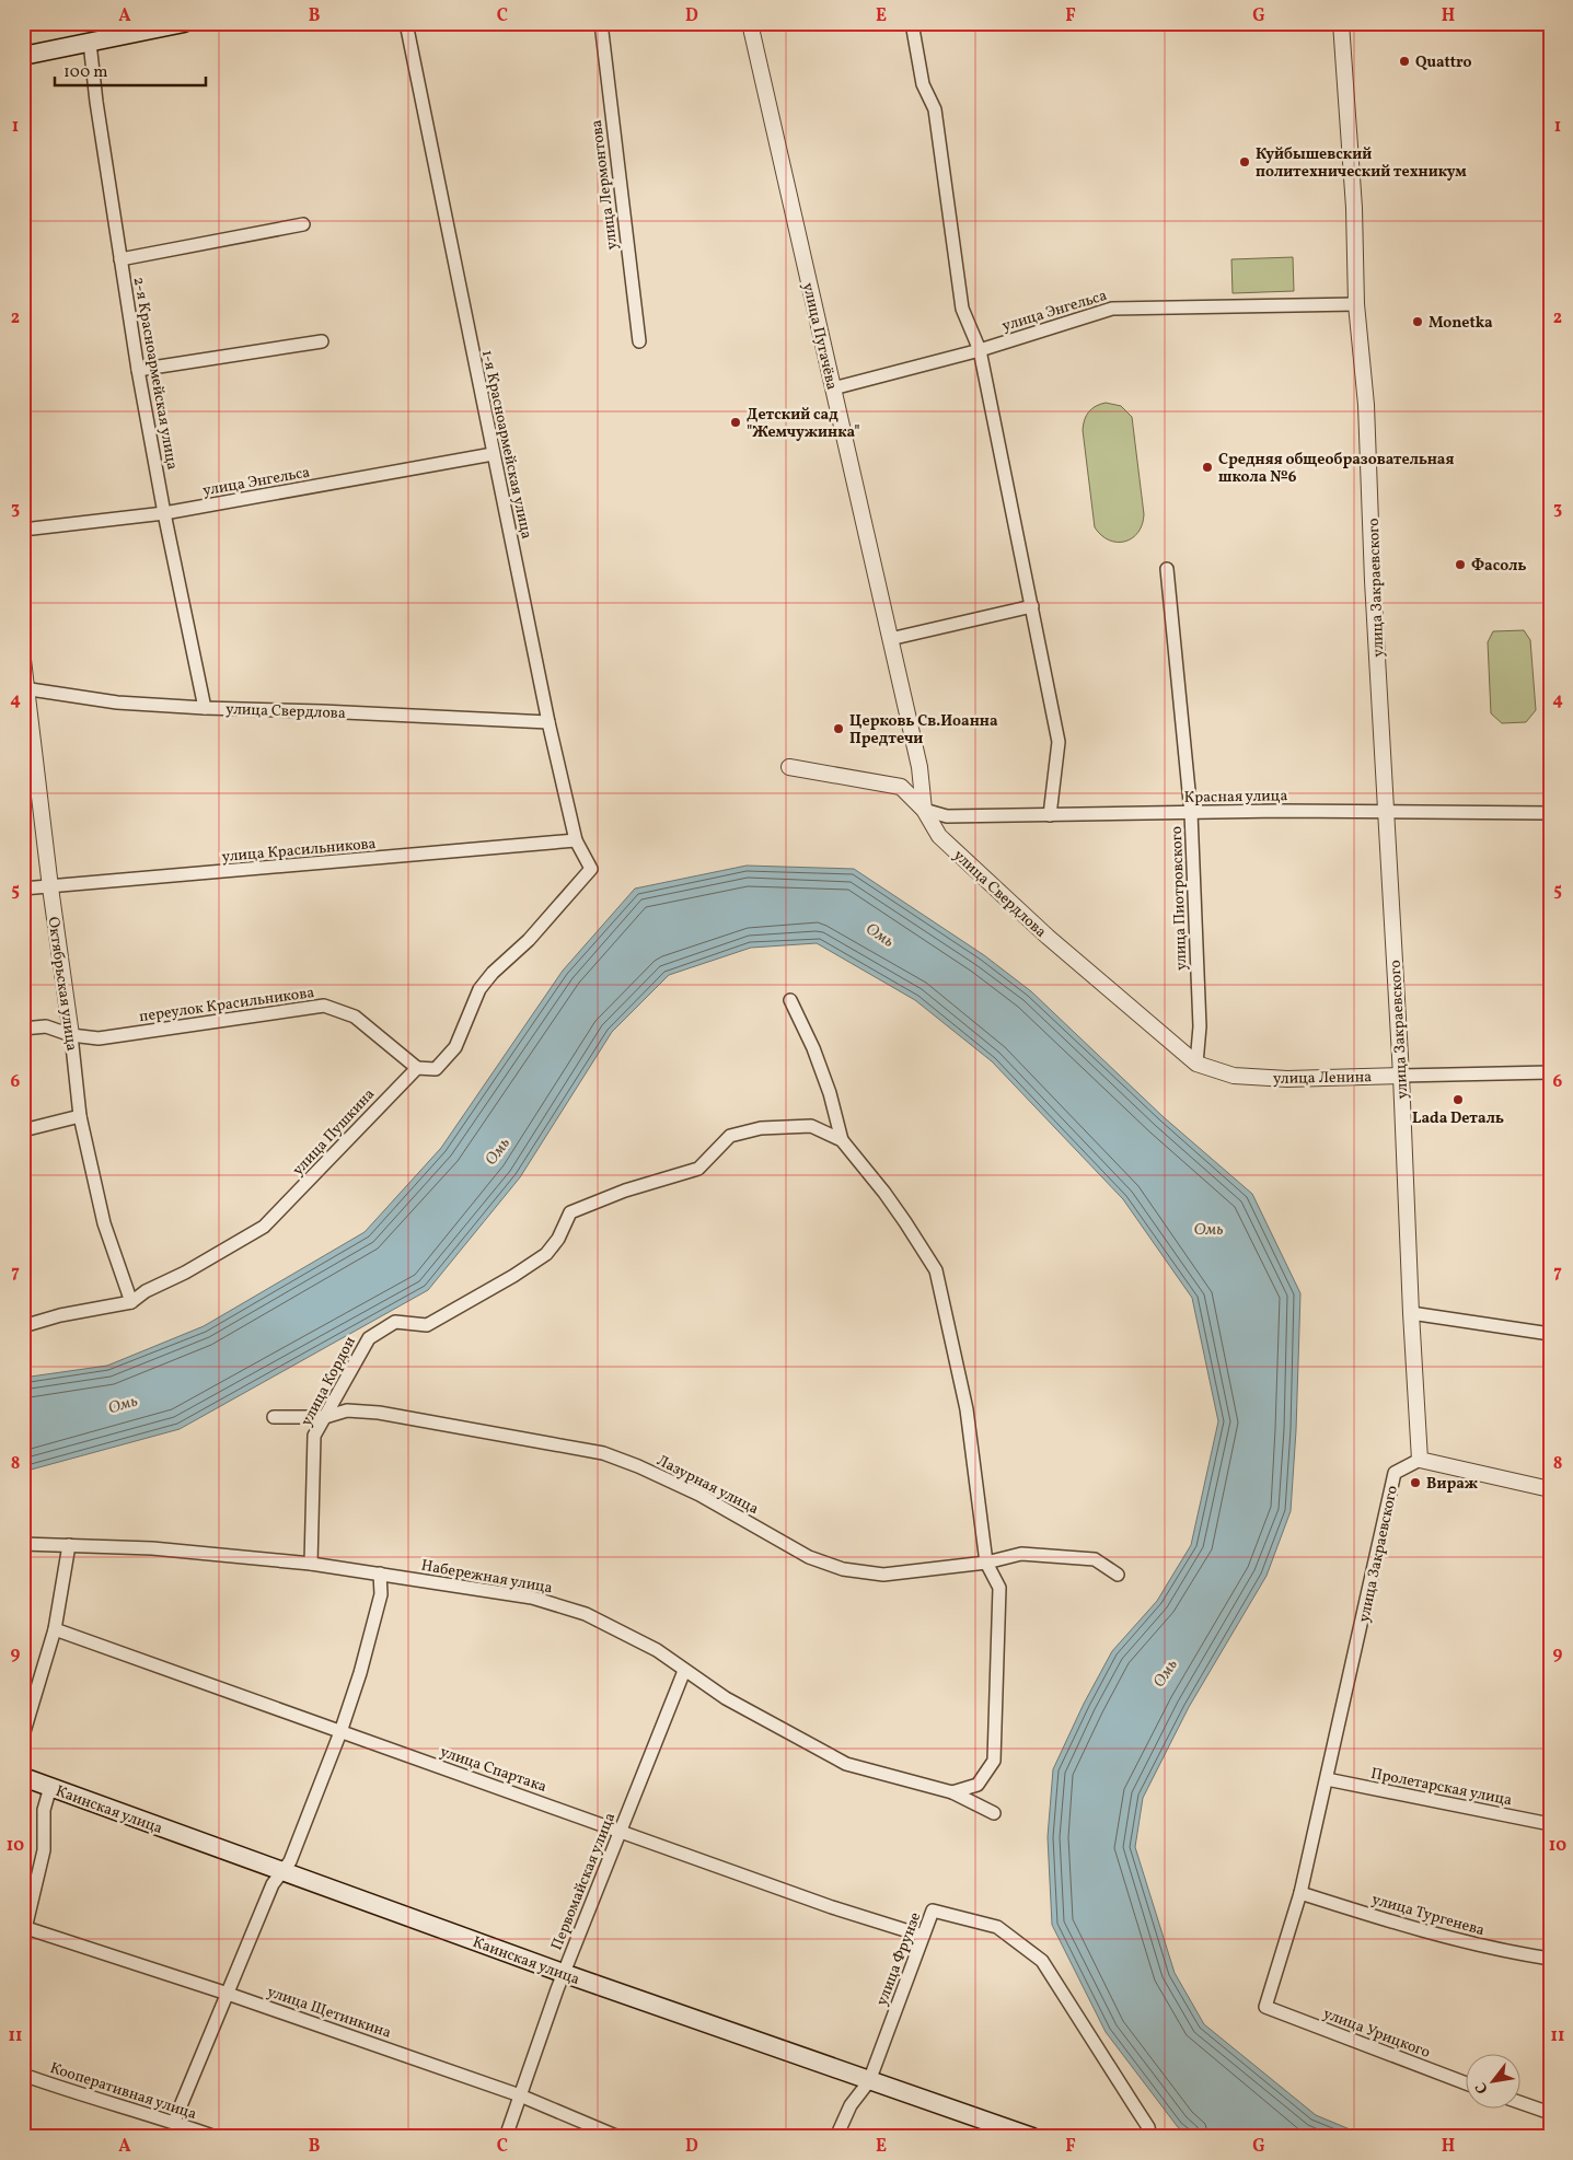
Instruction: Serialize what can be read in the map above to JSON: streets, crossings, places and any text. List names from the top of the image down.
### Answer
{
  "streets": {
    "main road": ["Каинская улица"],
    "street": [
      "улица Лермонтова",
      "улица Энгельса",
      "улица Пугачёва",
      "2-я Красноармейская улица",
      "1-я Красноармейская улица",
      "улица Закраевского",
      "улица Свердлова",
      "Красная улица",
      "улица Красильникова",
      "улица Пиотровского",
      "Октябрьская улица",
      "переулок Красильникова",
      "улица Ленина",
      "улица Пушкина",
      "улица Кордон",
      "Лазурная улица",
      "Набережная улица",
      "улица Спартака",
      "Пролетарская улица",
      "Первомайская улица",
      "улица Тургенева",
      "улица Фрунзе",
      "улица Щетинкина",
      "улица Урицкого",
      "Кооперативная улица"
    ]
  },
  "crossings": [
    ["улица Энгельса", "улица Пугачёва"],
    ["улица Энгельса", "2-я Красноармейская улица"],
    ["улица Энгельса", "1-я Красноармейская улица"],
    ["улица Энгельса", "улица Закраевского"],
    ["улица Пугачёва", "улица Свердлова"],
    ["улица Пугачёва", "Красная улица"],
    ["2-я Красноармейская улица", "улица Свердлова"],
    ["1-я Красноармейская улица", "улица Свердлова"],
    ["1-я Красноармейская улица", "улица Красильникова"],
    ["1-я Красноармейская улица", "переулок Красильникова"],
    ["1-я Красноармейская улица", "улица Пушкина"],
    ["улица Закраевского", "Красная улица"],
    ["улица Закраевского", "улица Ленина"],
    ["улица Закраевского", "Пролетарская улица"],
    ["улица Закраевского", "улица Тургенева"],
    ["улица Закраевского", "улица Урицкого"],
    ["улица Свердлова", "Красная улица"],
    ["улица Свердлова", "улица Пиотровского"],
    ["улица Свердлова", "Октябрьская улица"],
    ["улица Свердлова", "улица Ленина"],
    ["Красная улица", "улица Пиотровского"],
    ["улица Красильникова", "Октябрьская улица"],
    ["улица Пиотровского", "улица Ленина"],
    ["Октябрьская улица", "переулок Красильникова"],
    ["Октябрьская улица", "улица Пушкина"],
    ["переулок Красильникова", "улица Пушкина"],
    ["улица Кордон", "Лазурная улица"],
    ["улица Кордон", "Набережная улица"],
    ["Набережная улица", "Первомайская улица"],
    ["улица Спартака", "Первомайская улица"],
    ["улица Спартака", "улица Фрунзе"],
    ["Каинская улица", "Первомайская улица"],
    ["Каинская улица", "улица Фрунзе"],
    ["Первомайская улица", "улица Щетинкина"]
  ],
  "water": ["Омь"],
  "places": [
    "Quattro",
    "Куйбышевский политехнический техникум",
    "Monetka",
    "Детский сад \"Жемчужинка\"",
    "Средняя общеобразовательная школа №6",
    "Фасоль",
    "Церковь Св.Иоанна Предтечи",
    "Lada Dеталь",
    "Вираж"
  ],
  "scale_bar": "100 m",
  "north": "bottom left",
  "grid": {
    "columns": [
      "A",
      "B",
      "C",
      "D",
      "E",
      "F",
      "G",
      "H"
    ],
    "rows": [
      "1",
      "2",
      "3",
      "4",
      "5",
      "6",
      "7",
      "8",
      "9",
      "10",
      "11"
    ]
  }
}
